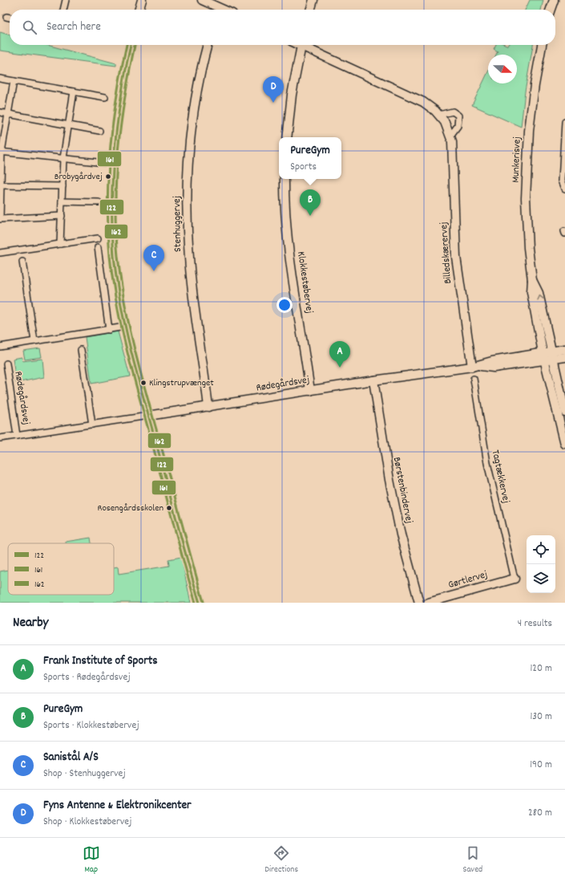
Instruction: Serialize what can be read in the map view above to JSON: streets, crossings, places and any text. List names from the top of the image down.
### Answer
{
  "streets": {
    "street": [
      "Munkerisvej",
      "Stenhuggervej",
      "Billedskærervej",
      "Klokkestøbervej",
      "Rødegårdsvej",
      "Tagtækkervej",
      "Børstenbindervej",
      "Gørtlervej"
    ]
  },
  "crossings": [
    ["Munkerisvej", "Rødegårdsvej"],
    ["Stenhuggervej", "Rødegårdsvej"],
    ["Billedskærervej", "Rødegårdsvej"],
    ["Klokkestøbervej", "Rødegårdsvej"],
    ["Rødegårdsvej", "Børstenbindervej"],
    ["Tagtækkervej", "Gørtlervej"]
  ],
  "places": ["Brobygårdvej", "Klingstrupvænget", "Rosengårdsskolen"],
  "lines": ["transit line 122", "transit line 161", "transit line 162"],
  "legend": ["122", "161", "162"],
  "north": "right",
  "page": {
    "search": "Search here",
    "pins": [
      "D",
      "B",
      "C",
      "A"
    ],
    "popup": ["PureGym", "Sports"],
    "heading": ["Nearby", "4 results"],
    "list": [
      {
        "mark": "A",
        "name": "Frank Institute of Sports",
        "note": "Sports · Rødegårdsvej",
        "value": "120 m"
      },
      {
        "mark": "B",
        "name": "PureGym",
        "note": "Sports · Klokkestøbervej",
        "value": "130 m"
      },
      {
        "mark": "C",
        "name": "Sanistål A/S",
        "note": "Shop · Stenhuggervej",
        "value": "190 m"
      },
      {
        "mark": "D",
        "name": "Fyns Antenne & Elektronikcenter",
        "note": "Shop · Klokkestøbervej",
        "value": "280 m"
      }
    ],
    "nav": ["Map", "Directions", "Saved"]
  }
}
